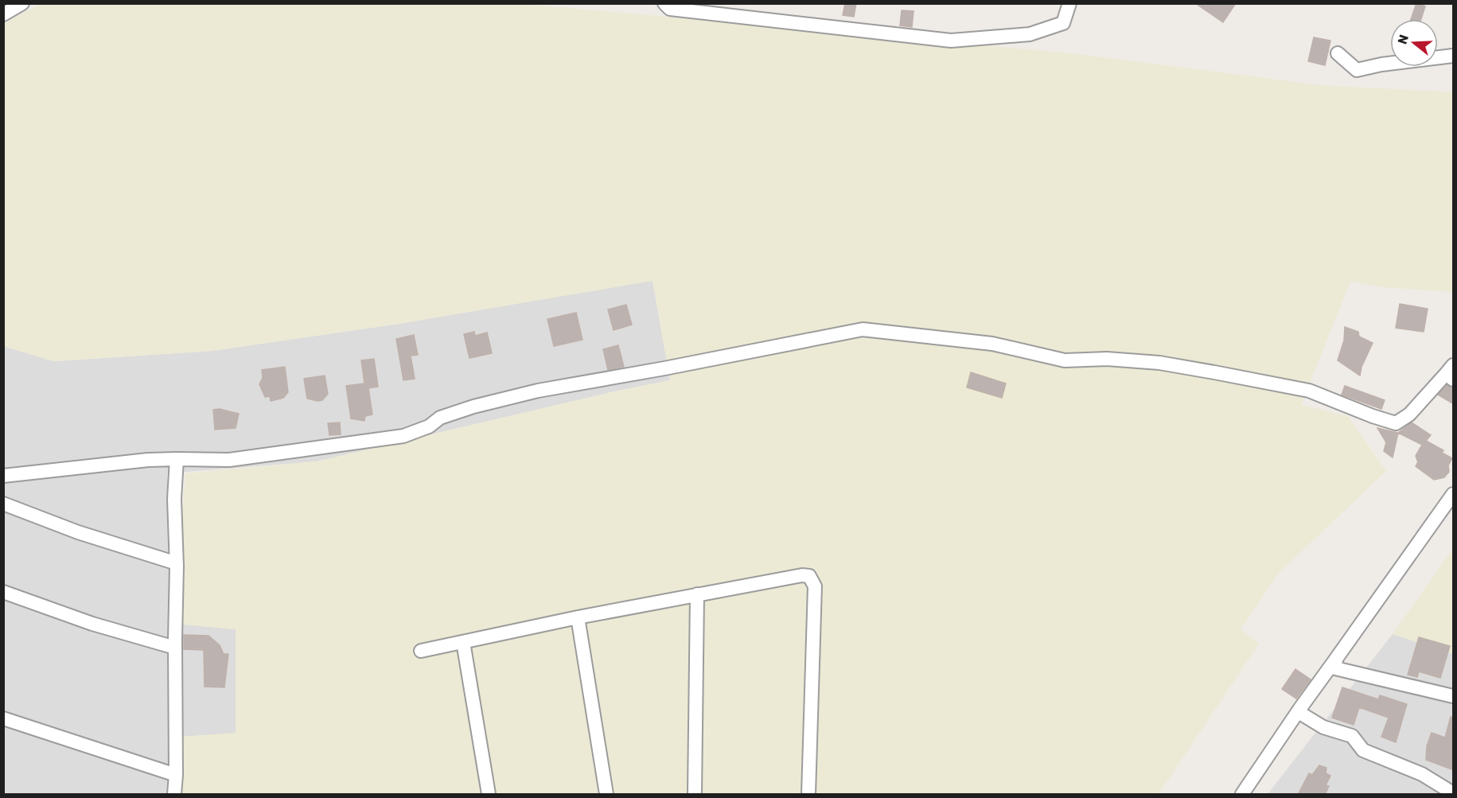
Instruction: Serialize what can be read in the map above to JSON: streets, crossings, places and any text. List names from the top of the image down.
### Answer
{
  "north": "left"
}
